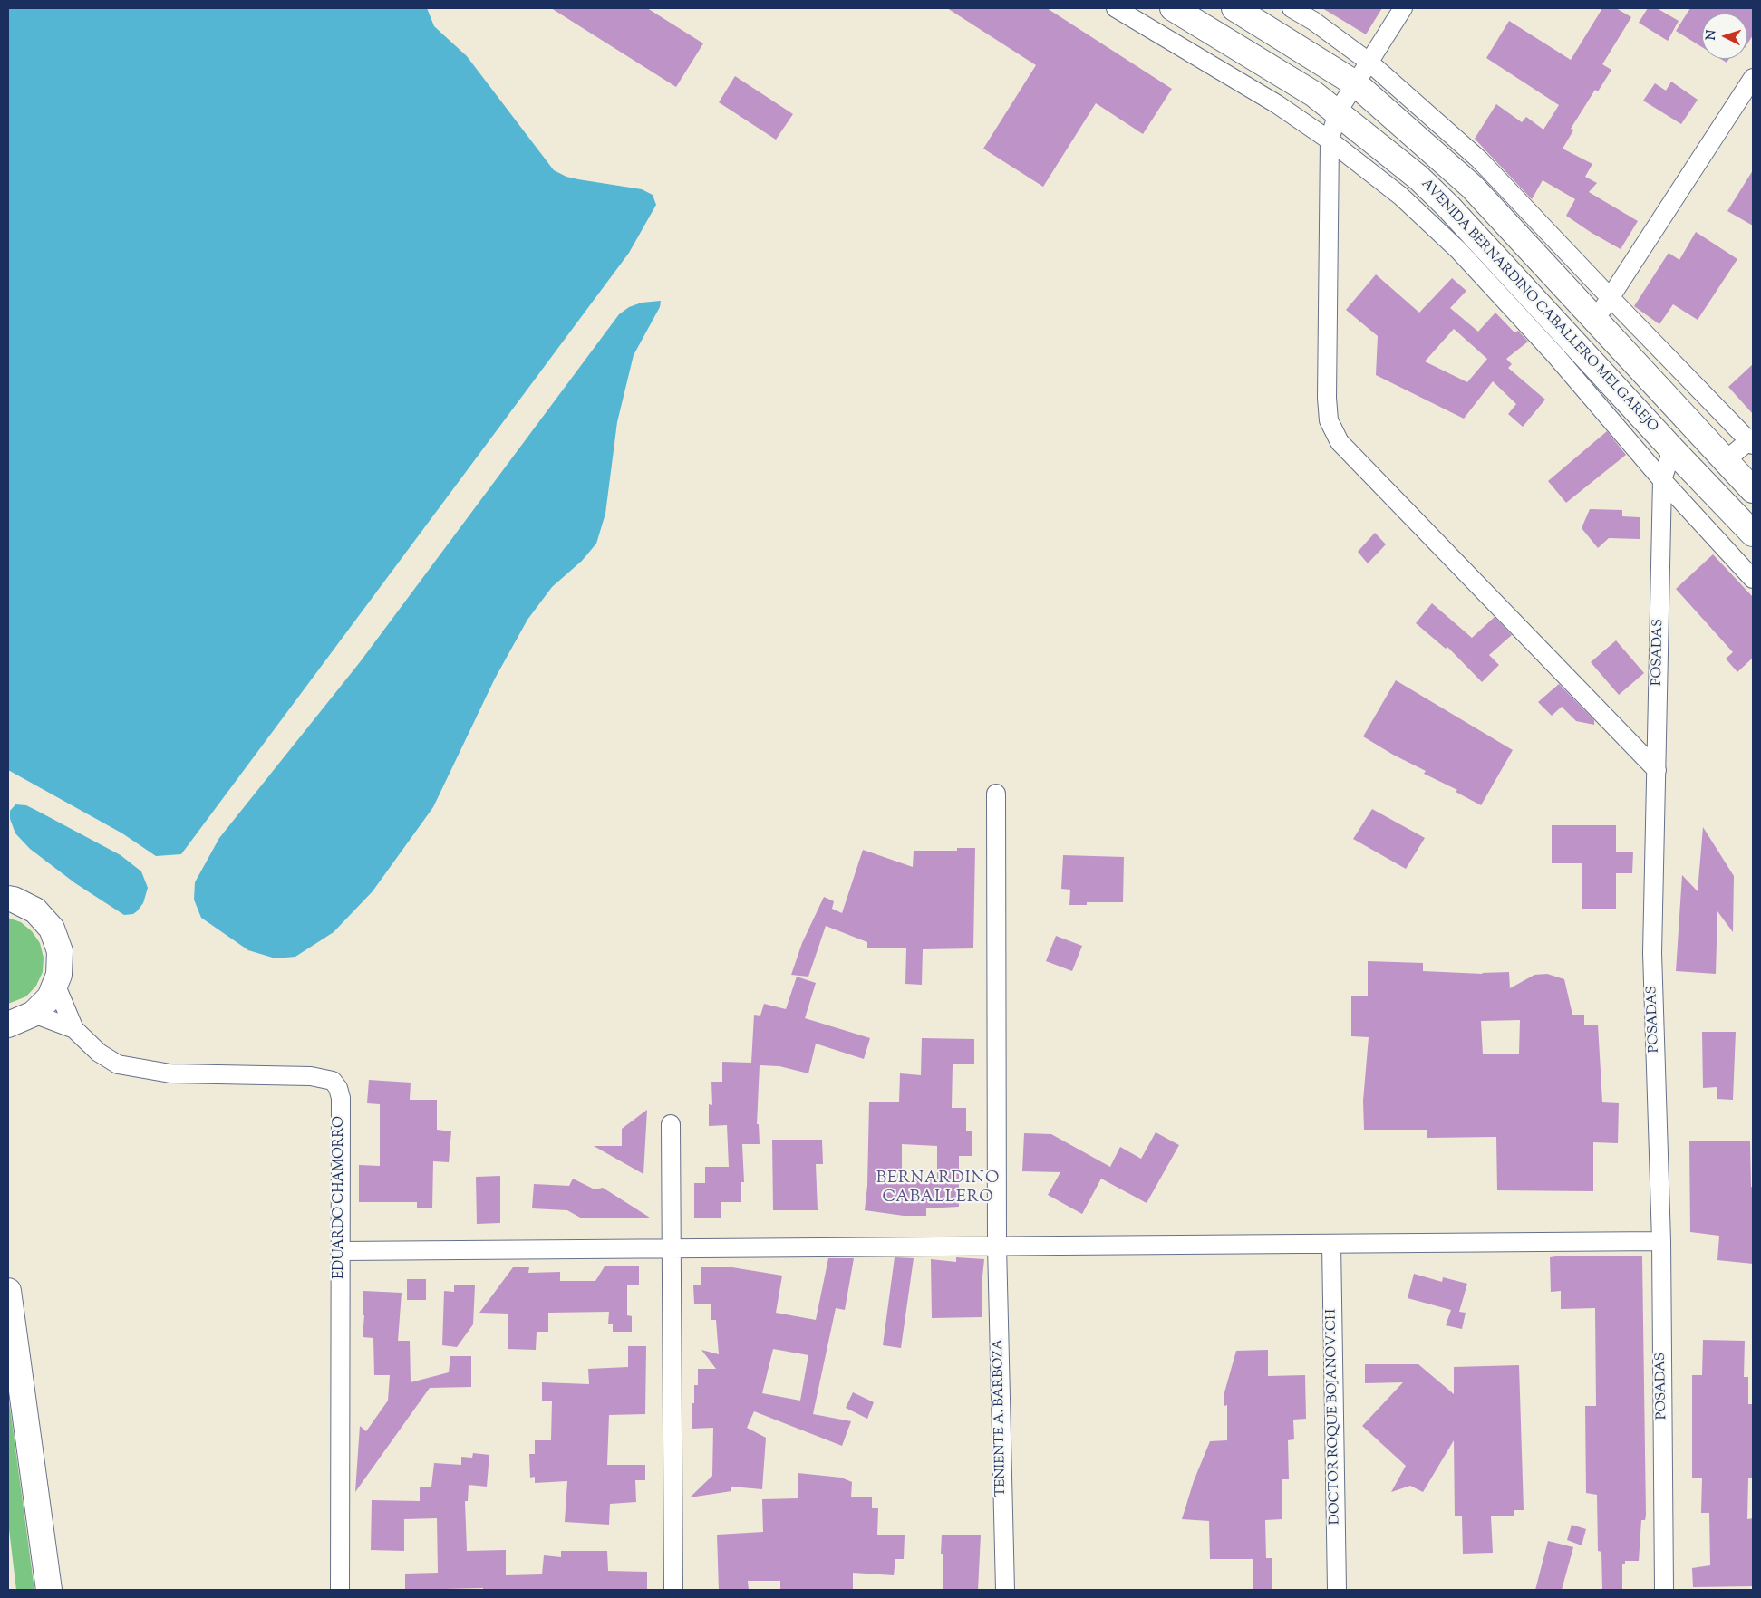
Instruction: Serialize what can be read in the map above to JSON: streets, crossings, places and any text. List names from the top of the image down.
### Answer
{
  "streets": {
    "main road": ["AVENIDA BERNARDINO CABALLERO MELGAREJO"],
    "street": [
      "POSADAS",
      "EDUARDO CHAMORRO",
      "DOCTOR ROQUE BOJANOVICH",
      "TENIENTE A. BARBOZA"
    ]
  },
  "crossings": [
    ["AVENIDA BERNARDINO CABALLERO MELGAREJO", "POSADAS"]
  ],
  "districts": ["BERNARDINO CABALLERO"],
  "north": "left"
}
